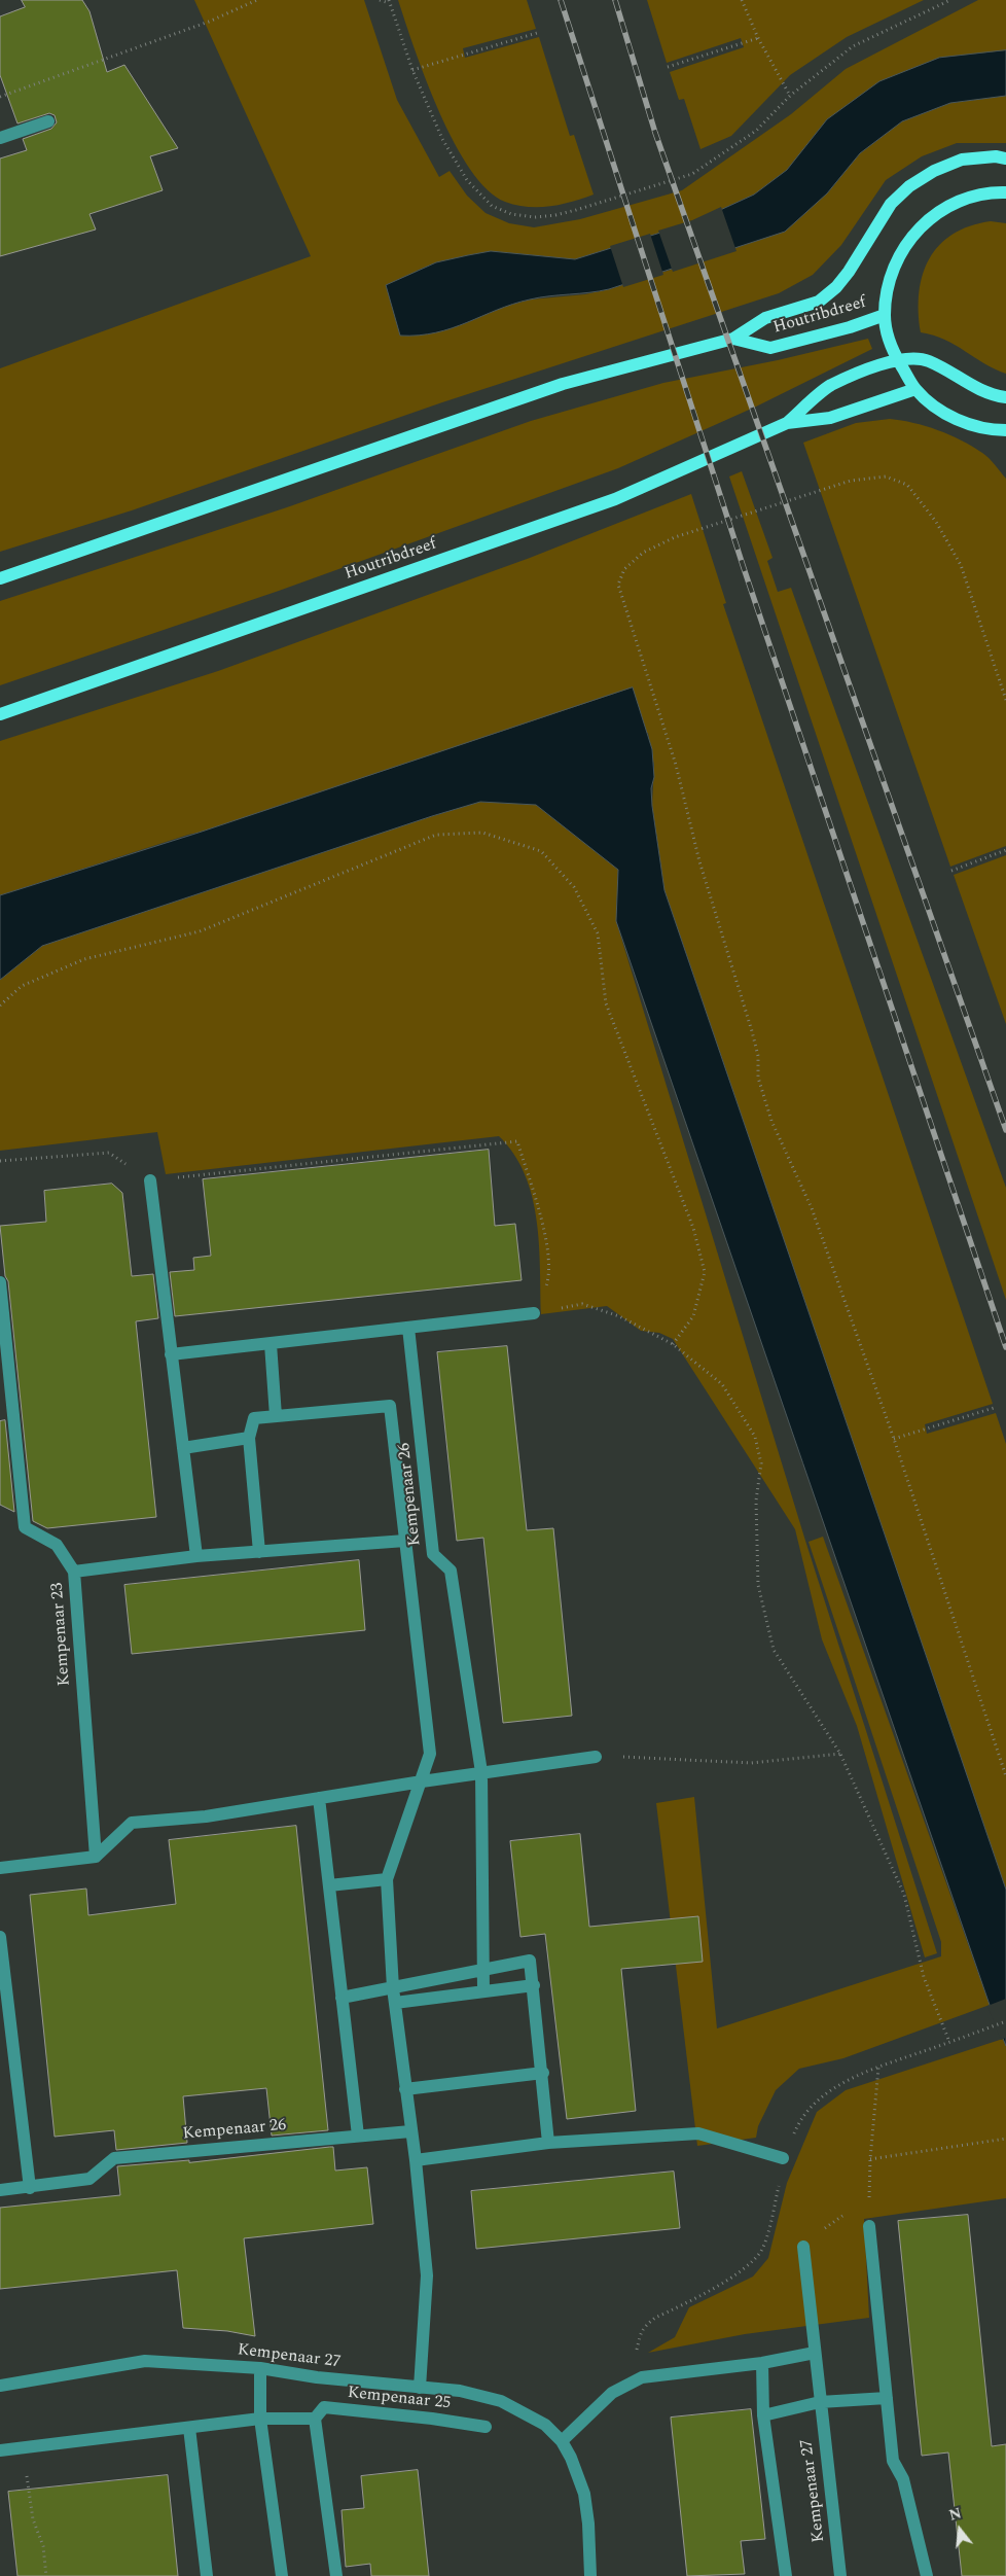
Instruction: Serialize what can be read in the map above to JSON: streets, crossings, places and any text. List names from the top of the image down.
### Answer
{
  "streets": {
    "main road": ["Houtribdreef"],
    "street": [
      "Kempenaar 26",
      "Kempenaar 23",
      "Kempenaar 27",
      "Kempenaar 25"
    ]
  },
  "crossings": [
    ["Kempenaar 26", "Kempenaar 23"],
    ["Kempenaar 26", "Kempenaar 27"]
  ],
  "north": "top"
}
